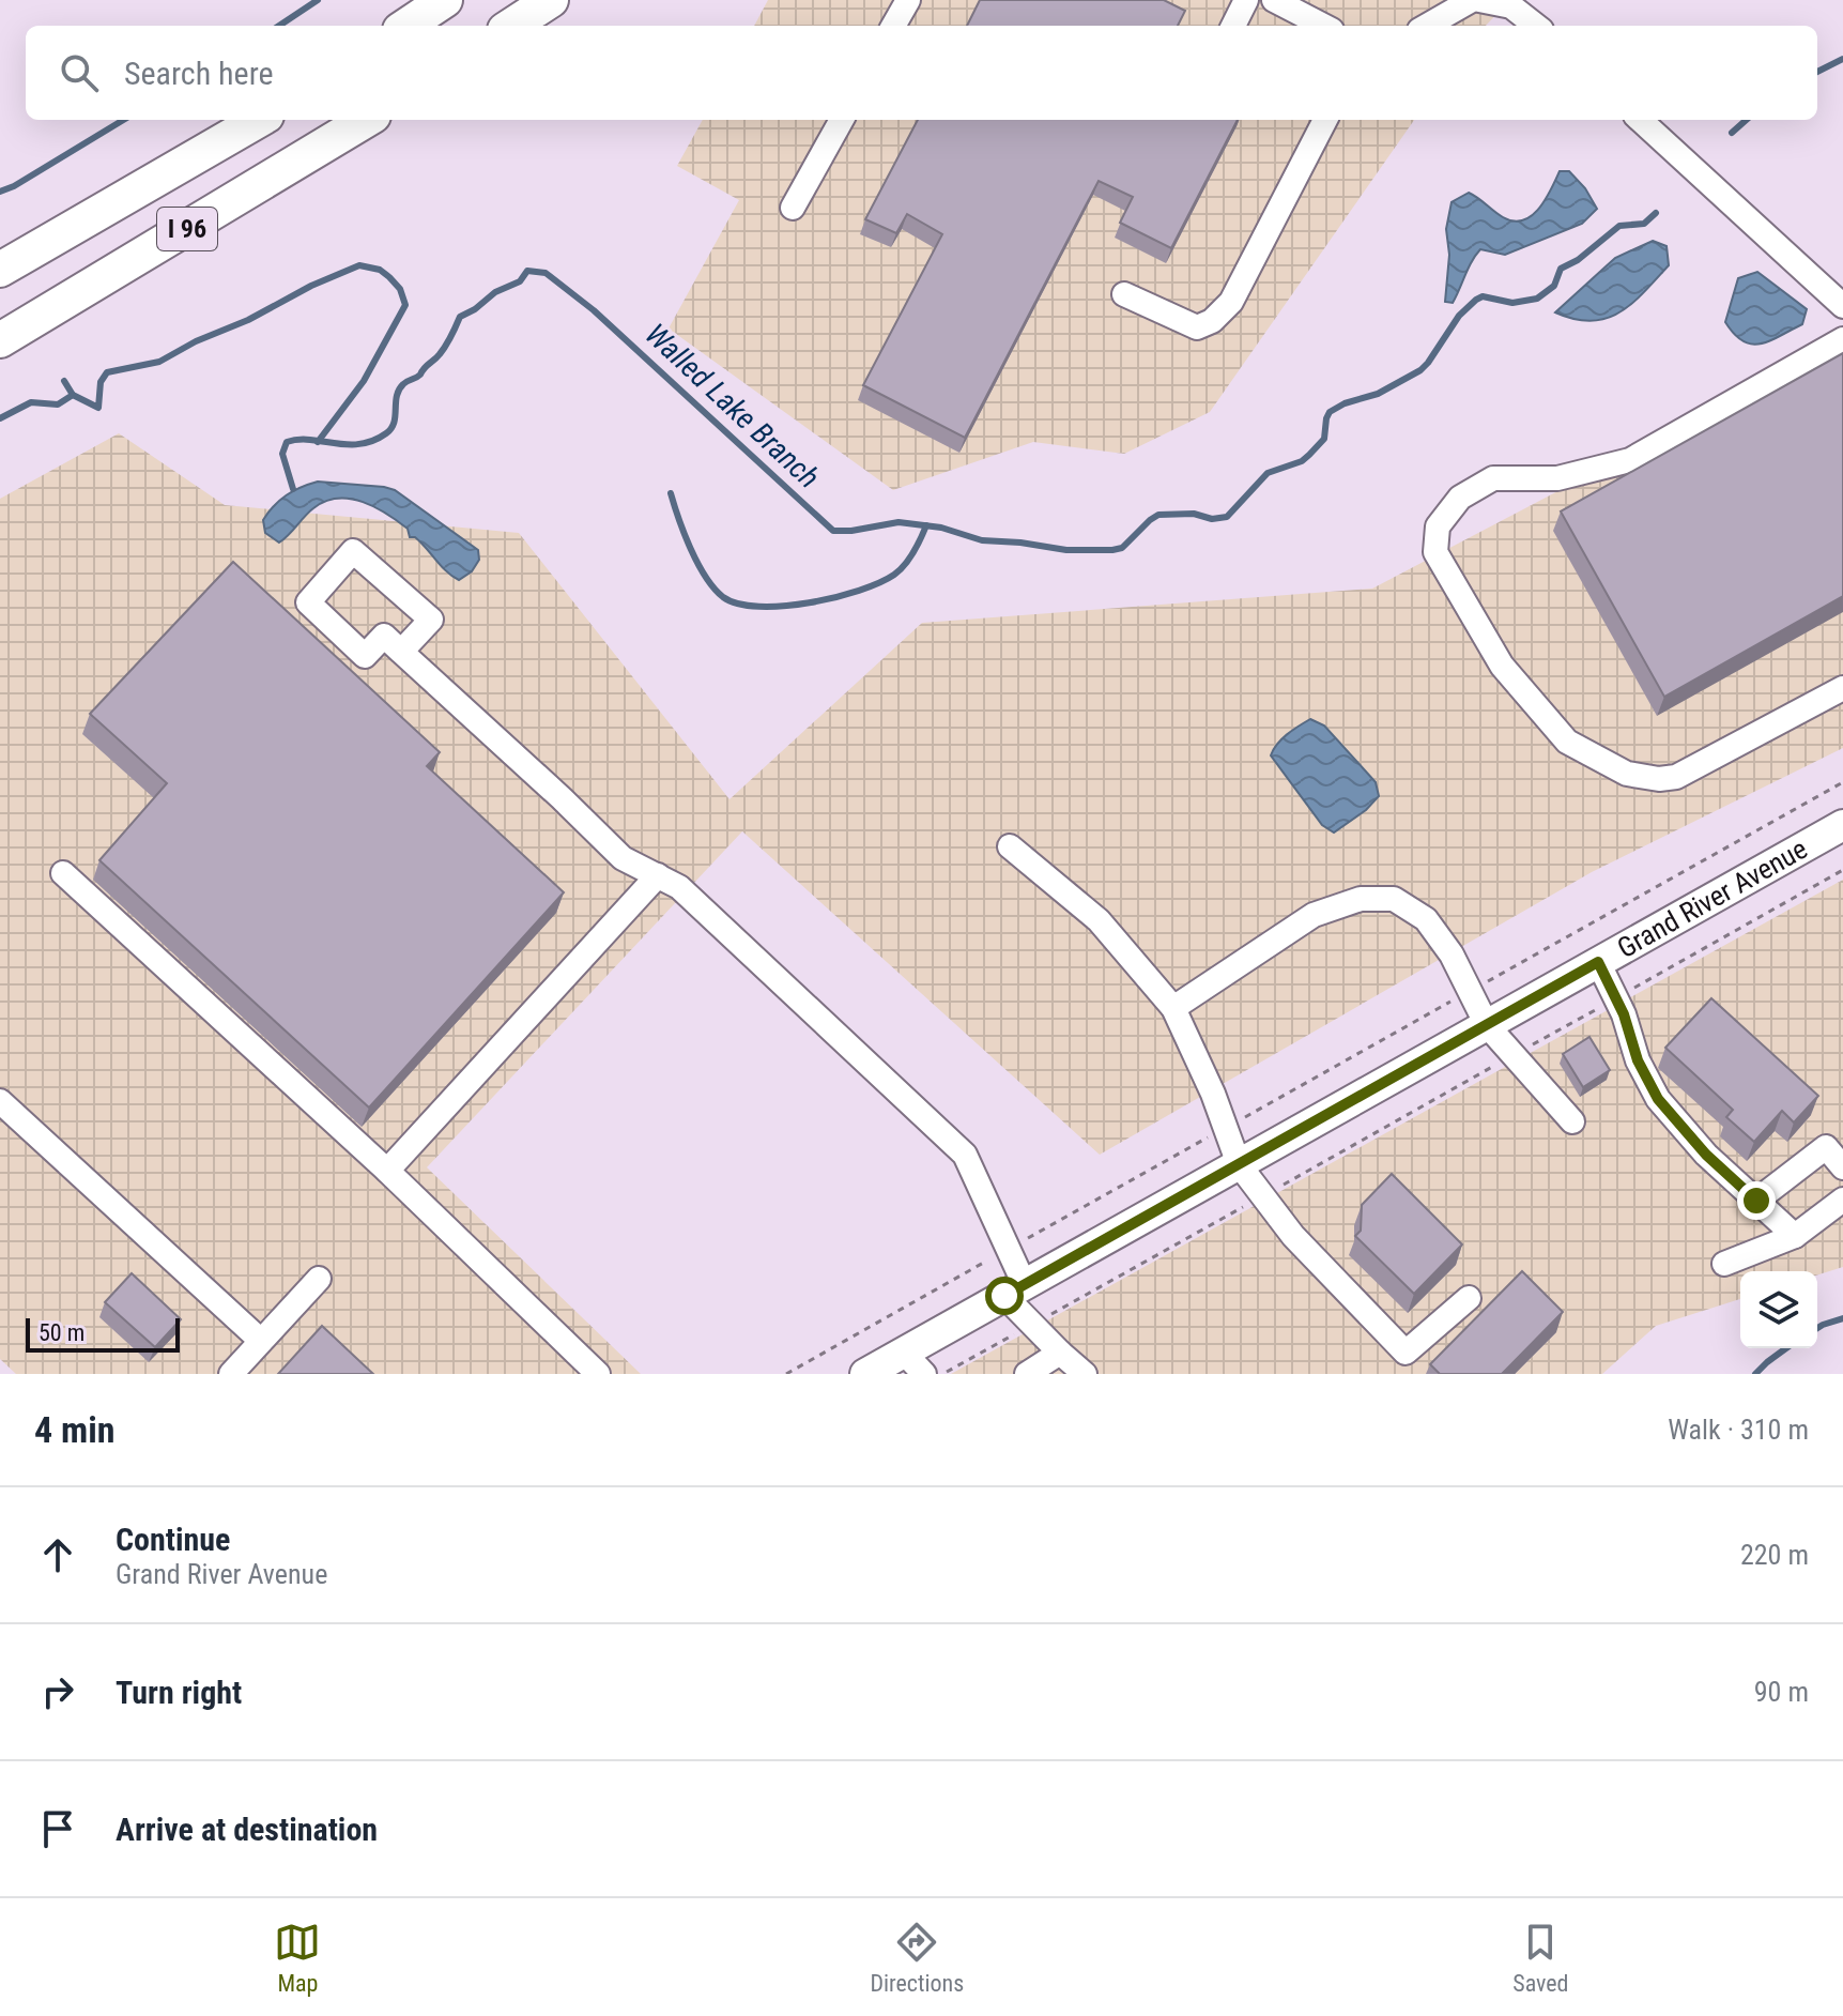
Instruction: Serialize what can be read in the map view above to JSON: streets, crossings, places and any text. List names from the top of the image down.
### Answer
{
  "streets": {
    "highway": ["I 96"],
    "main road": ["Grand River Avenue"]
  },
  "water": ["Walled Lake Branch"],
  "scale_bar": "50 m",
  "page": {
    "search": "Search here",
    "scale": "50 m",
    "heading": ["4 min", "Walk · 310 m"],
    "list": [
      ["Continue", "Grand River Avenue", "220 m"],
      ["Turn right", "90 m"],
      "Arrive at destination"
    ],
    "nav": ["Map", "Directions", "Saved"]
  }
}
